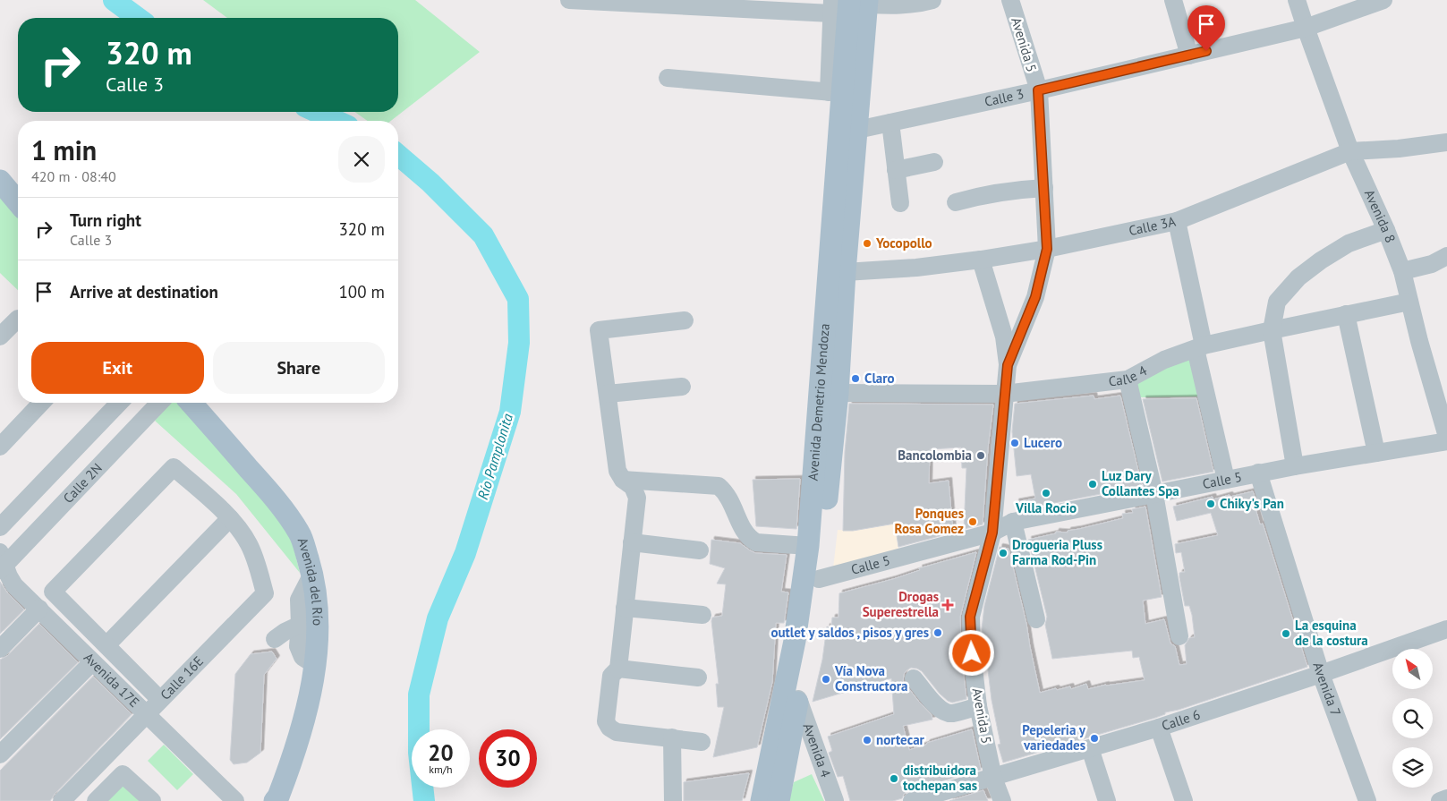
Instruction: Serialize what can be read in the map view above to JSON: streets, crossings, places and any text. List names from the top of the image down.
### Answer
{
  "streets": {
    "main road": ["Avenida Demetrio Mendoza", "Avenida del Río"],
    "street": [
      "Avenida 5",
      "Calle 3",
      "Avenida 8",
      "Calle 3A",
      "Calle 4",
      "Calle 5",
      "Calle 2N",
      "Calle 16E",
      "Avenida 17E",
      "Avenida 7",
      "Calle 6",
      "Avenida 4"
    ]
  },
  "crossings": [
    ["Avenida 5", "Calle 3"],
    ["Avenida 5", "Calle 3A"],
    ["Avenida 5", "Calle 4"],
    ["Avenida 5", "Calle 5"],
    ["Avenida 5", "Calle 6"],
    ["Calle 3", "Avenida 8"],
    ["Calle 3", "Avenida Demetrio Mendoza"],
    ["Avenida 8", "Calle 3A"],
    ["Avenida 8", "Calle 4"],
    ["Calle 3A", "Avenida Demetrio Mendoza"],
    ["Calle 4", "Avenida Demetrio Mendoza"],
    ["Avenida Demetrio Mendoza", "Calle 5"],
    ["Avenida Demetrio Mendoza", "Avenida 4"],
    ["Calle 5", "Avenida 7"],
    ["Calle 2N", "Avenida 17E"],
    ["Calle 16E", "Avenida 17E"],
    ["Avenida 7", "Calle 6"]
  ],
  "water": ["Río Pamplonita"],
  "places": {
    "other": [
      "Yocopollo",
      "Claro",
      "Lucero",
      "Bancolombia",
      "Luz Dary Collantes Spa",
      "Villa Rocio",
      "Chiky's Pan",
      "Ponques Rosa Gomez",
      "Drogueria Pluss Farma Rod-Pin",
      "outlet y saldos , pisos y gres",
      "La esquina de la costura",
      "Vía Nova Constructora",
      "Pepeleria y variedades",
      "nortecar",
      "distribuidora tochepan sas"
    ],
    "health": ["Drogas Superestrella"]
  },
  "north": "top left",
  "page": {
    "turn": ["320 m", "Calle 3"],
    "heading": ["1 min", "420 m · 08:40"],
    "list": [
      {
        "name": "Turn right",
        "note": "Calle 3",
        "value": "320 m"
      },
      {
        "name": "Arrive at destination",
        "value": "100 m"
      }
    ],
    "buttons": ["Exit", "Share"],
    "speed": "20 km/h",
    "limit": "30"
  }
}
